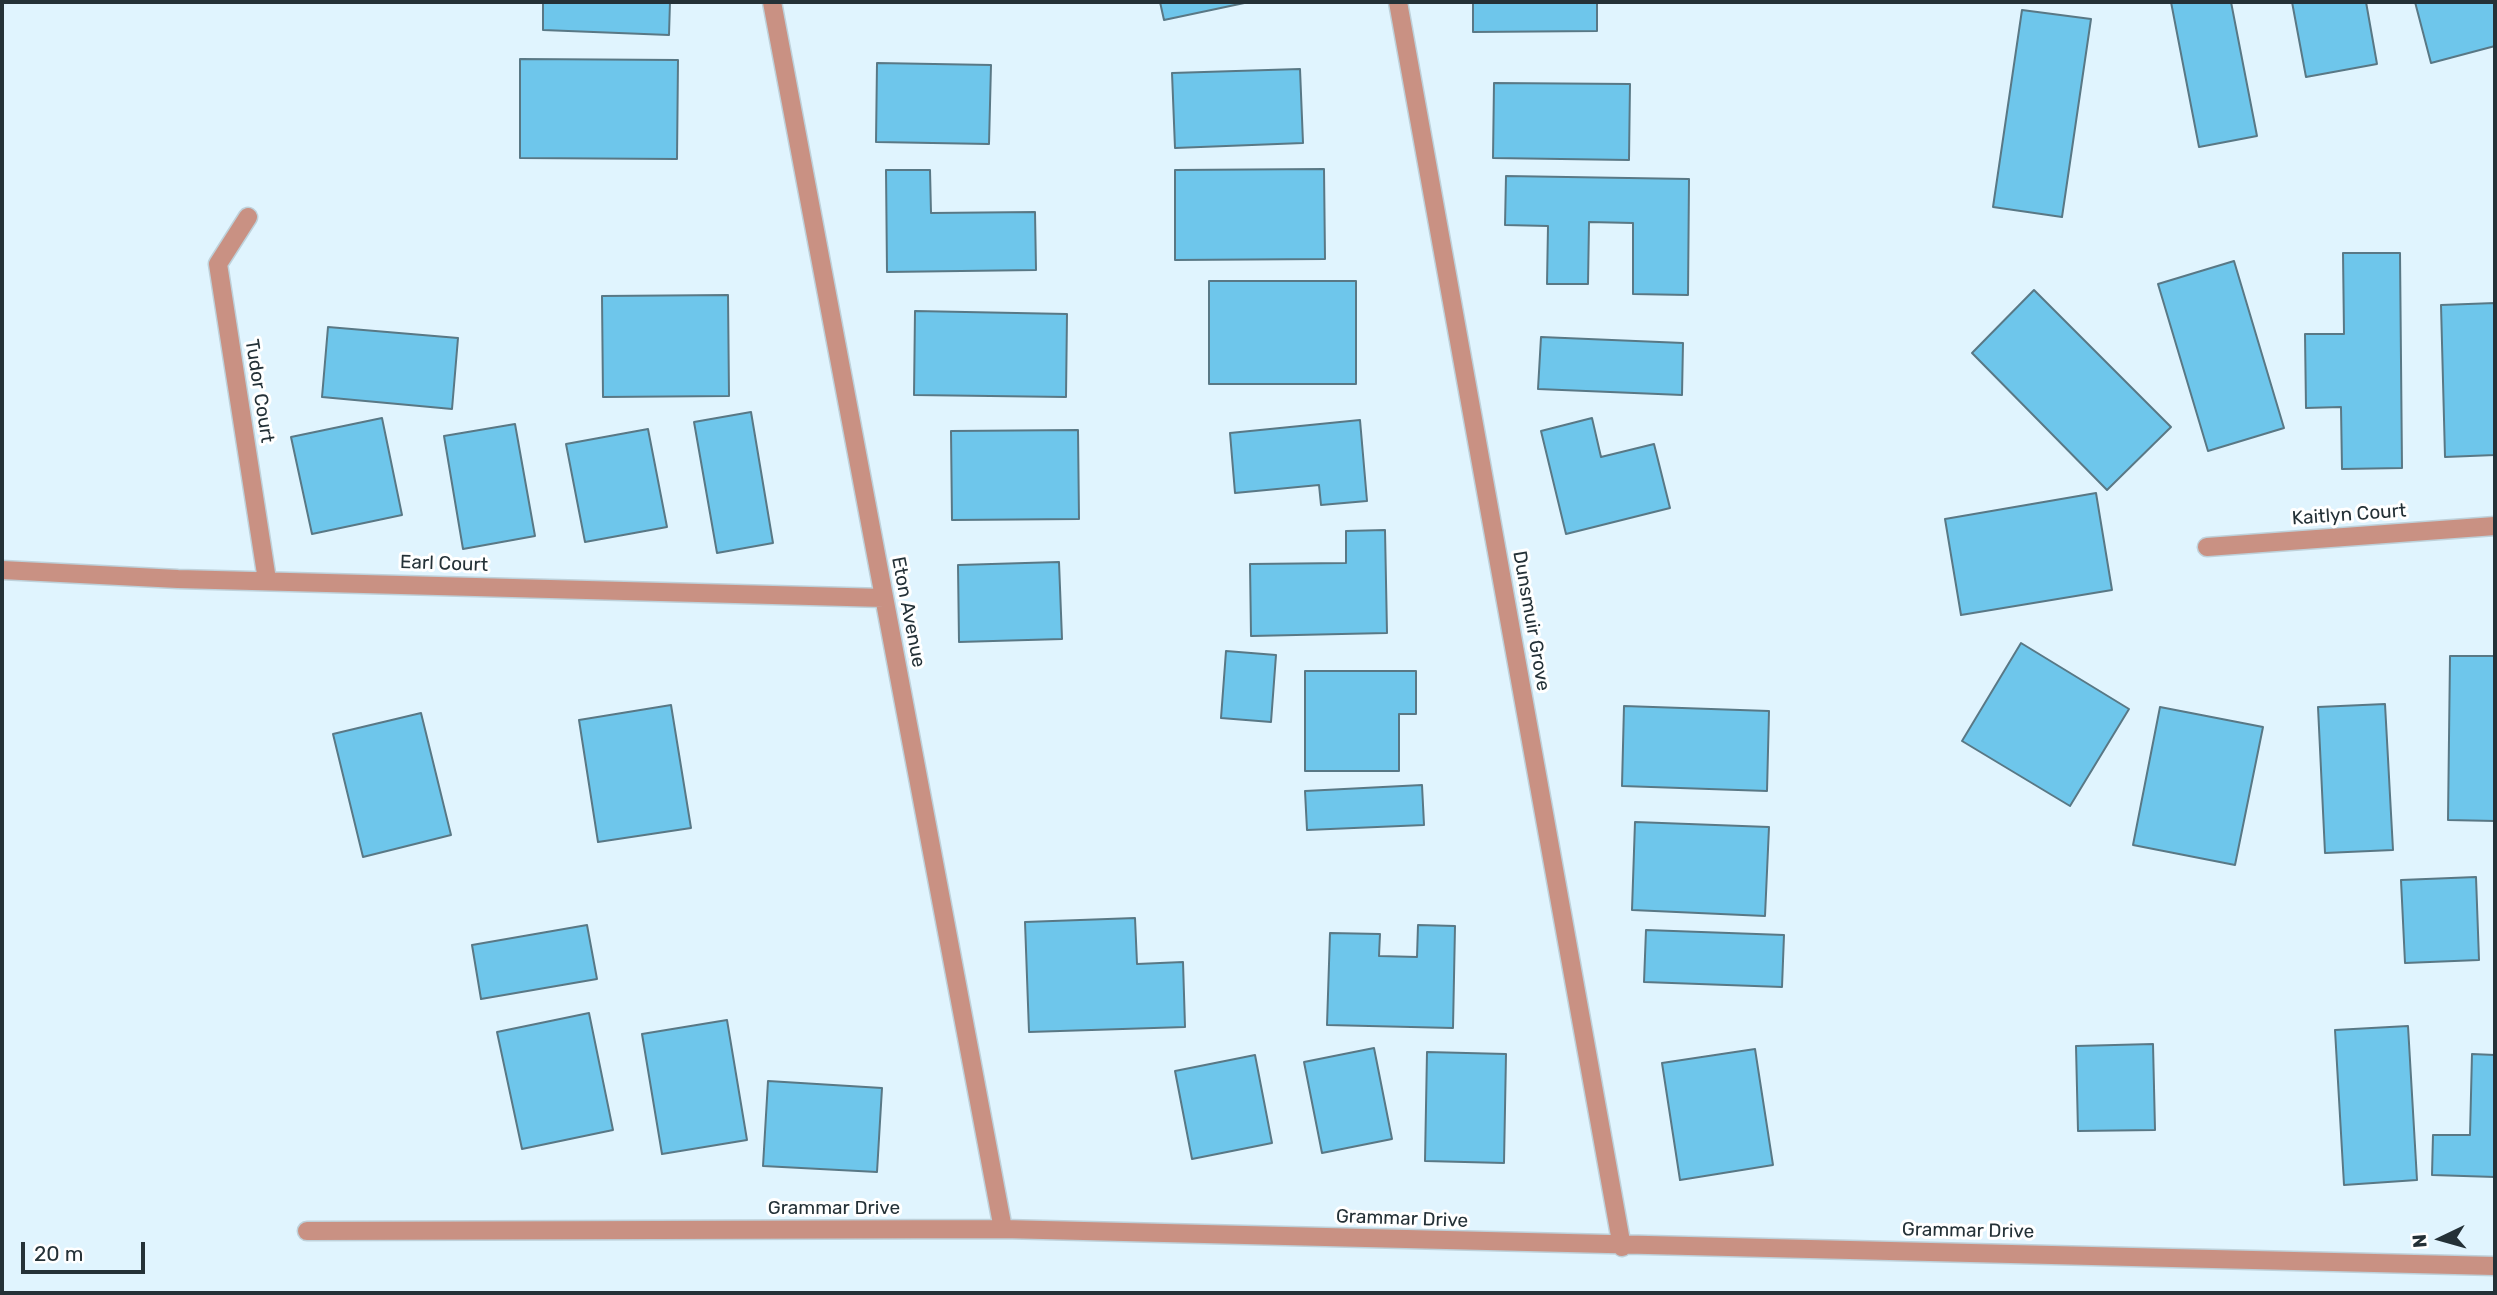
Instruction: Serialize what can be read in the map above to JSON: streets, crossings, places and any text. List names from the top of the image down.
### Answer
{
  "streets": {
    "street": [
      "Tudor Court",
      "Kaitlyn Court",
      "Earl Court",
      "Eton Avenue",
      "Dunsmuir Grove",
      "Grammar Drive"
    ]
  },
  "crossings": [
    ["Tudor Court", "Earl Court"],
    ["Earl Court", "Eton Avenue"],
    ["Eton Avenue", "Grammar Drive"],
    ["Dunsmuir Grove", "Grammar Drive"]
  ],
  "scale_bar": "20 m",
  "north": "left"
}
